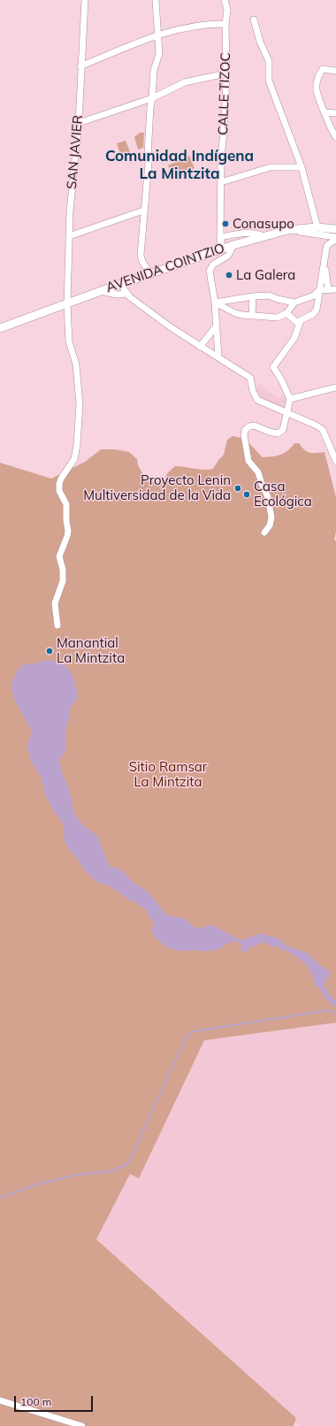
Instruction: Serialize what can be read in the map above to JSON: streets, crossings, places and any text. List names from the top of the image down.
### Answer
{
  "streets": {
    "main road": ["AVENIDA COINTZIO"],
    "street": ["CALLE TIZOC", "SAN JAVIER"]
  },
  "crossings": [
    ["CALLE TIZOC", "AVENIDA COINTZIO"],
    ["SAN JAVIER", "AVENIDA COINTZIO"]
  ],
  "districts": ["Comunidad Indígena La Mintzita"],
  "parks": ["Sitio Ramsar La Mintzita"],
  "places": [
    "Conasupo",
    "La Galera",
    "Proyecto Lenin Multiversidad de la Vida",
    "Casa Ecológica",
    "Manantial La Mintzita"
  ],
  "scale_bar": "100 m"
}
